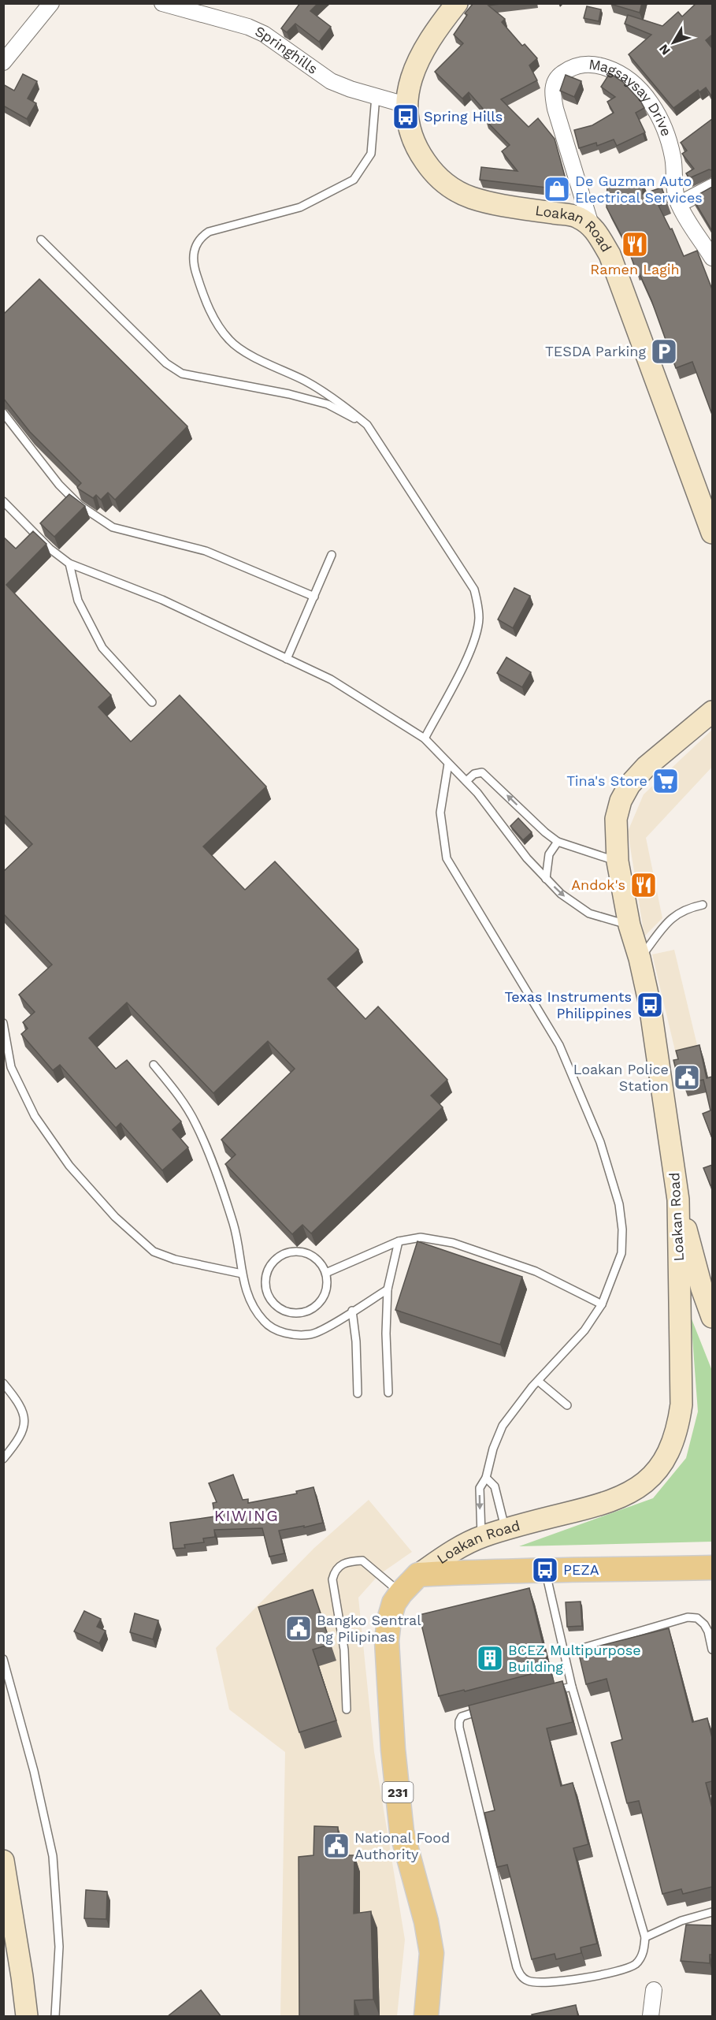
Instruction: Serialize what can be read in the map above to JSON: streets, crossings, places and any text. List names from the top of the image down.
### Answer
{
  "streets": {
    "main road": ["Loakan Road", "231"],
    "street": ["Springhills", "Magsaysay Drive"]
  },
  "crossings": [
    ["Springhills", "Loakan Road"],
    ["Magsaysay Drive", "Loakan Road"]
  ],
  "districts": ["KIWING"],
  "places": {
    "bus stop": ["Spring Hills", "Texas Instruments Philippines", "PEZA"],
    "shop": ["De Guzman Auto Electrical Services"],
    "restaurant": ["Ramen Lagih", "Andok's"],
    "parking": ["TESDA Parking"],
    "supermarket": ["Tina's Store"],
    "public building": ["Loakan Police Station", "Bangko Sentral ng Pilipinas", "National Food Authority"],
    "building": ["BCEZ Multipurpose Building"]
  },
  "north": "bottom left"
}
